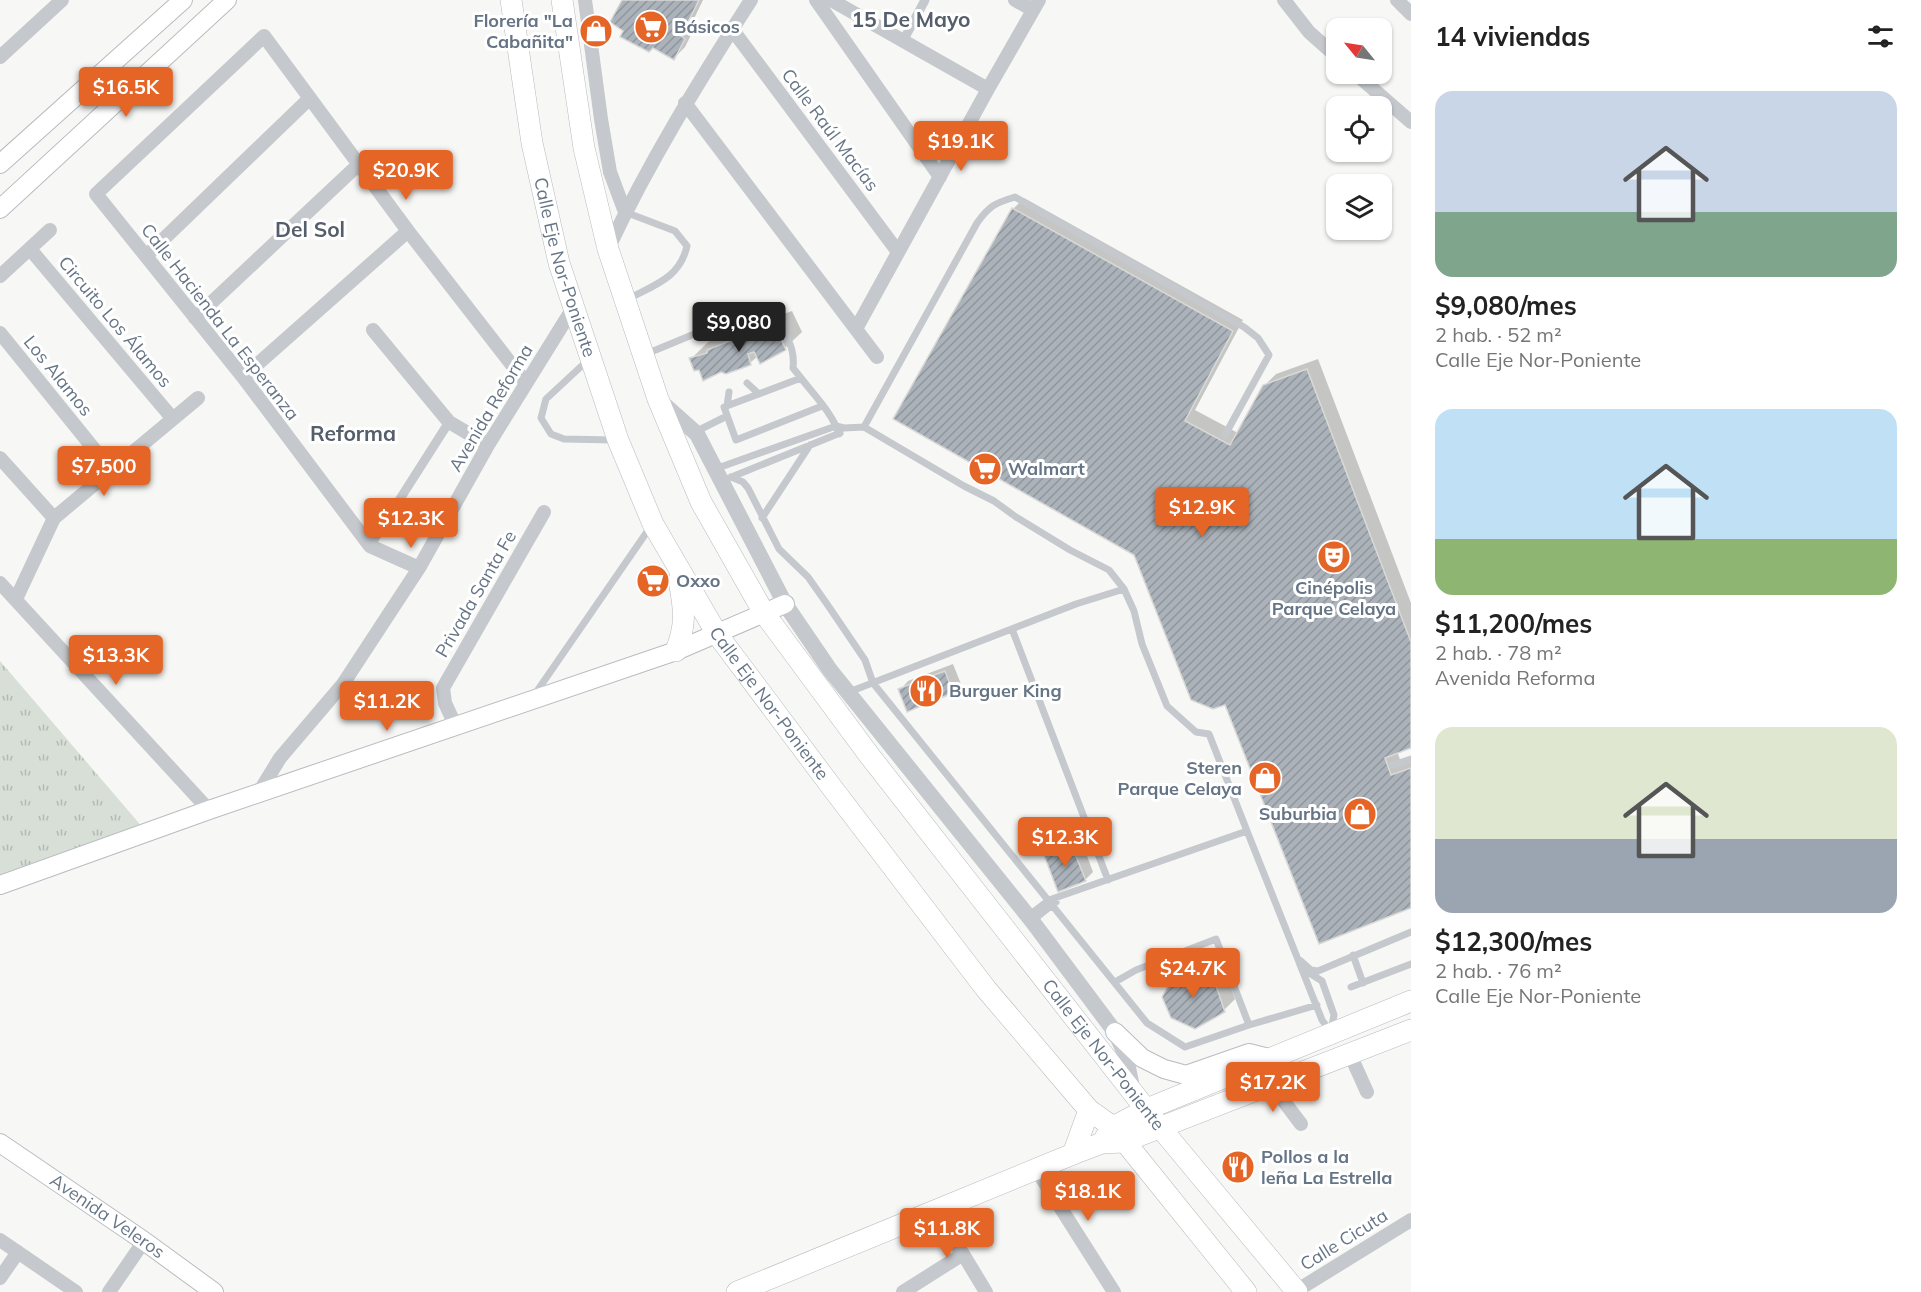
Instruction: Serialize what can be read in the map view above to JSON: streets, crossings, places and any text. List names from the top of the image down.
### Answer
{
  "streets": {
    "main road": ["Calle Eje Nor-Poniente", "Avenida Veleros"],
    "street": [
      "Calle Raúl Macías",
      "Circuito Los Álamos",
      "Calle Hacienda La Esperanza",
      "Los Alamos",
      "Avenida Reforma",
      "Privada Santa Fe",
      "Calle Cicuta"
    ]
  },
  "crossings": [
    ["Calle Eje Nor-Poniente", "Avenida Reforma"],
    ["Calle Eje Nor-Poniente", "Calle Cicuta"],
    ["Calle Hacienda La Esperanza", "Avenida Reforma"]
  ],
  "districts": ["15 De Mayo", "Del Sol", "Reforma"],
  "places": {
    "supermarket": ["Básicos", "Walmart", "Oxxo"],
    "shop": ["Florería \"La Cabañita\"", "Steren Parque Celaya", "Suburbia"],
    "theatre": ["Cinépolis Parque Celaya"],
    "restaurant": ["Burguer King", "Pollos a la leña La Estrella"]
  },
  "north": "top left",
  "page": {
    "heading": "14 viviendas",
    "price": [
      "$16.5K",
      "$19.1K",
      "$20.9K",
      "$9,080",
      "$7,500",
      "$12.9K",
      "$12.3K",
      "$13.3K",
      "$11.2K",
      "$12.3K",
      "$24.7K",
      "$17.2K",
      "$18.1K",
      "$11.8K"
    ],
    "list": [
      {
        "name": "$9,080/mes",
        "note": "2 hab. · 52 m² · Calle Eje Nor-Poniente"
      },
      {
        "name": "$11,200/mes",
        "note": "2 hab. · 78 m² · Avenida Reforma"
      },
      {
        "name": "$12,300/mes",
        "note": "2 hab. · 76 m² · Calle Eje Nor-Poniente"
      }
    ]
  }
}
